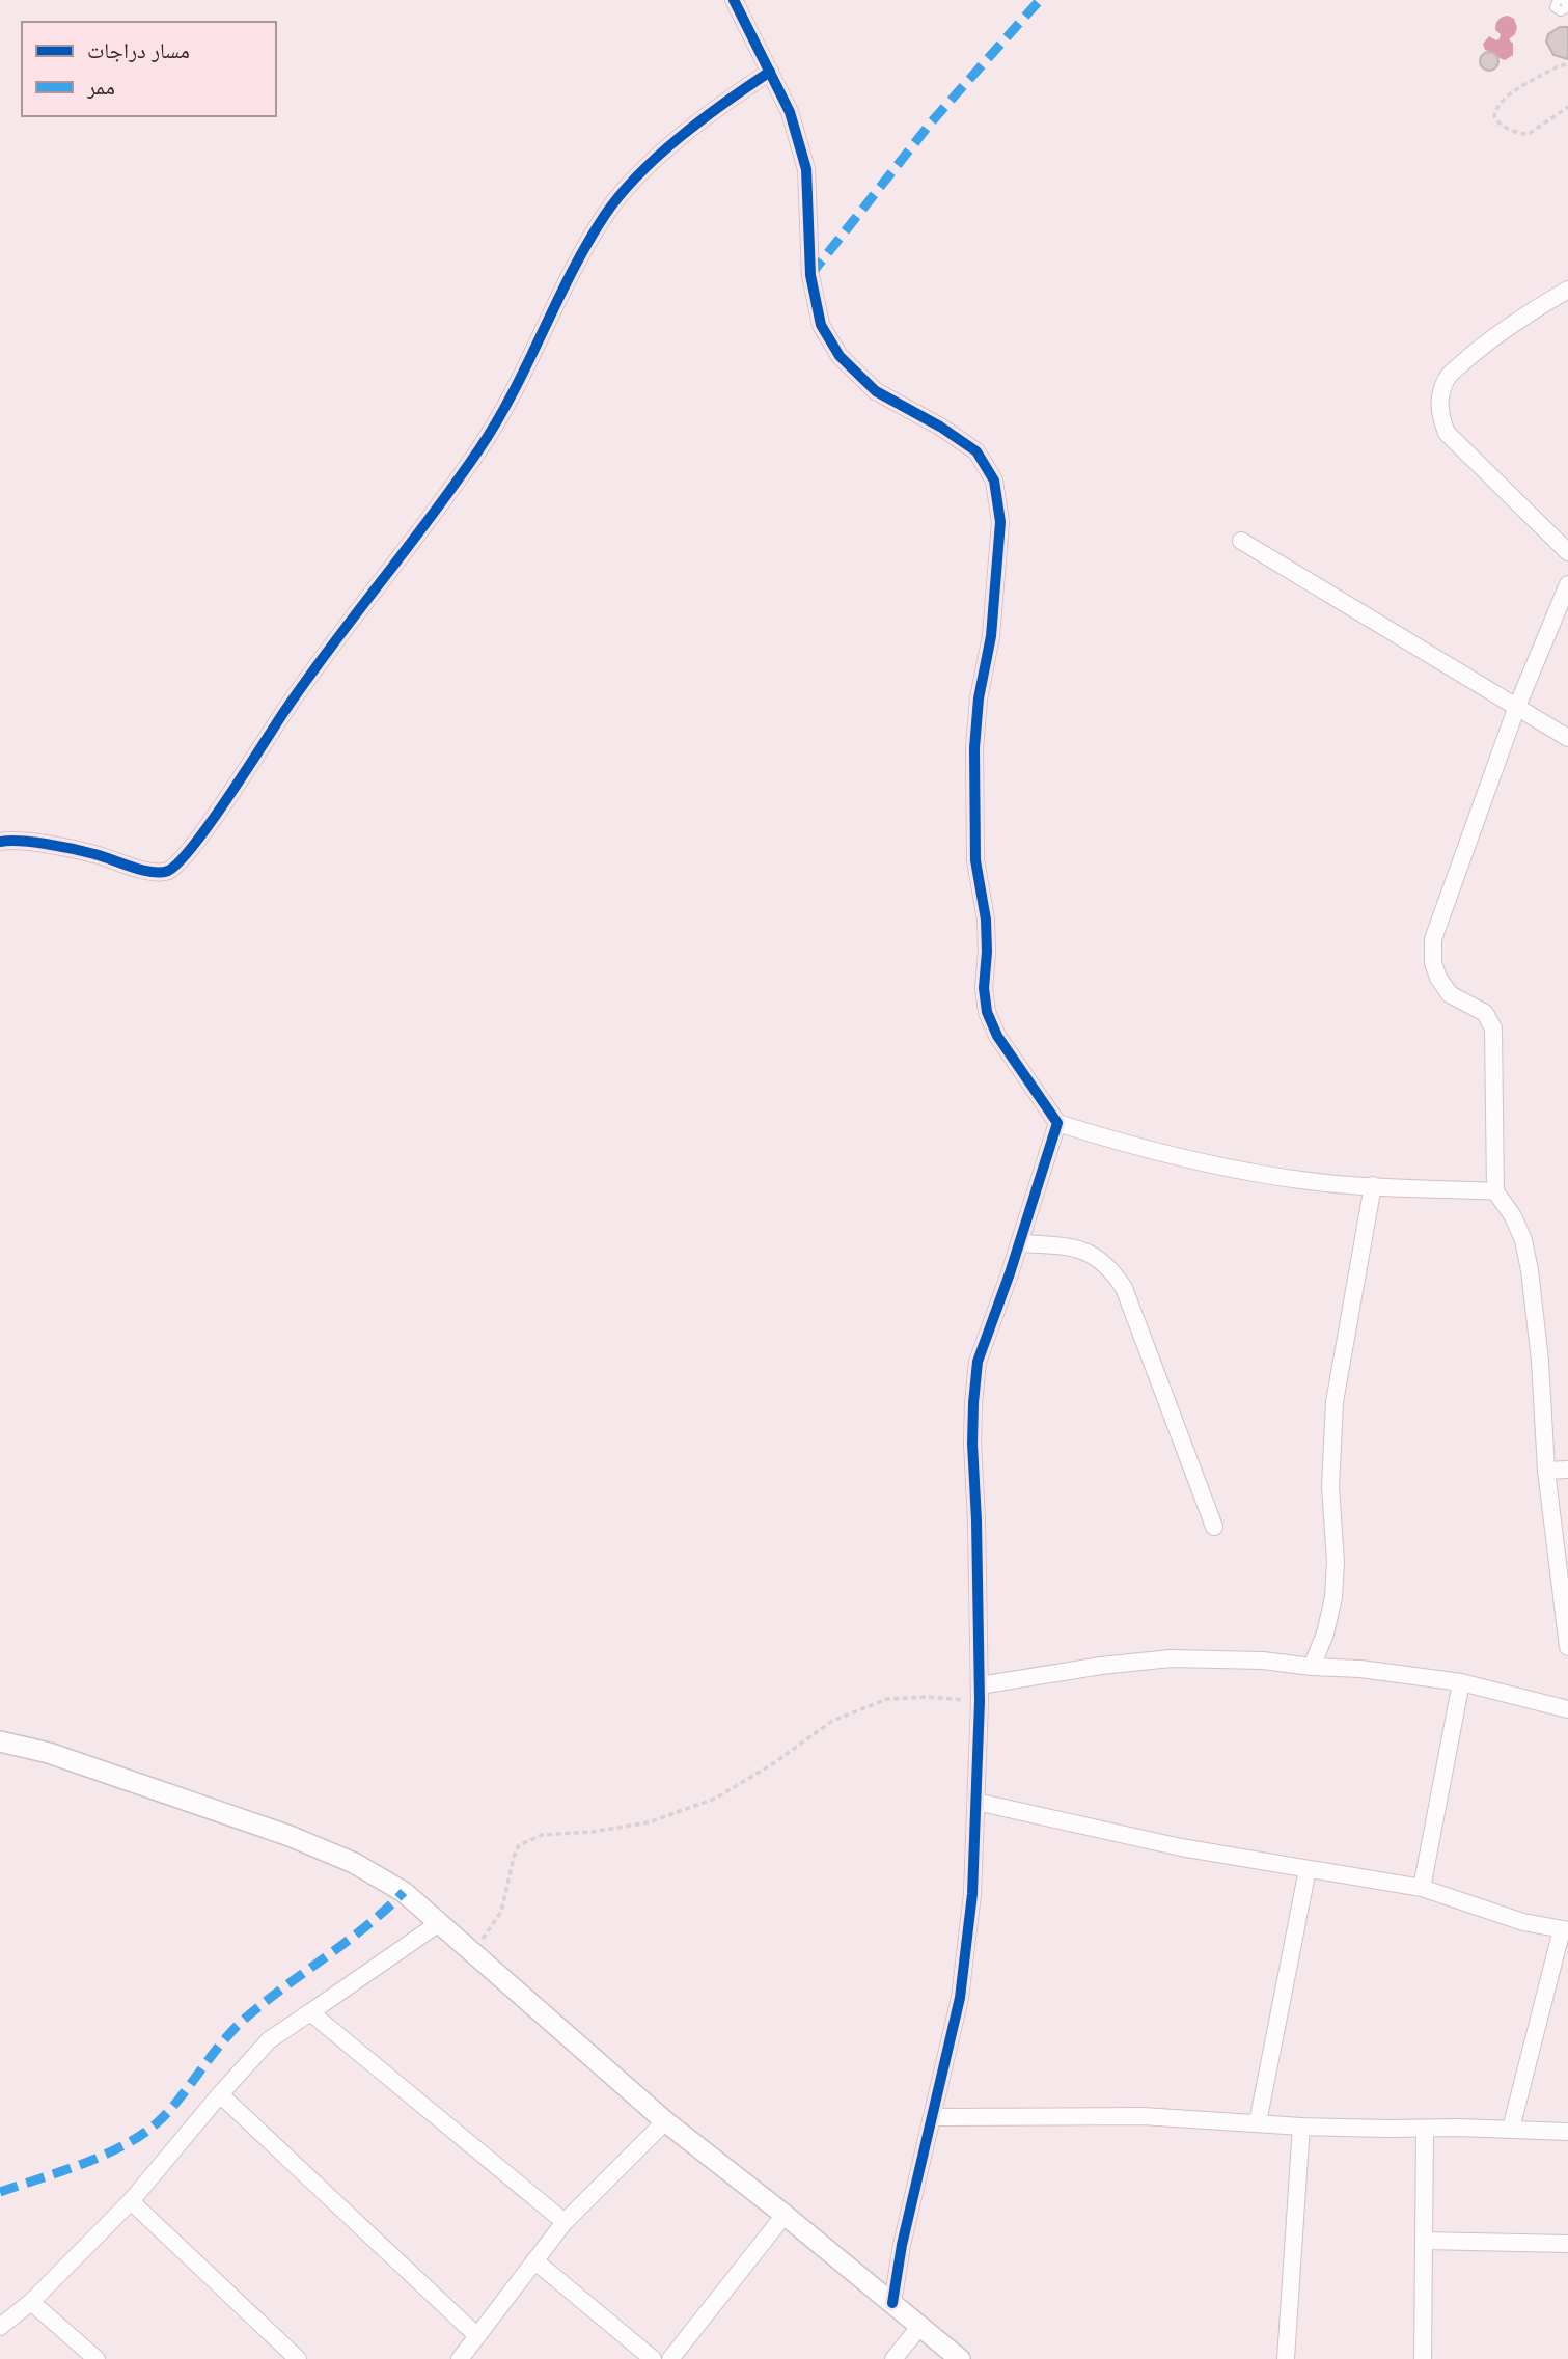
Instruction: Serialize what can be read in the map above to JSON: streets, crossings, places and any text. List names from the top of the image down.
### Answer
{
  "legend": ["مسار دراجات", "ممر"]
}
